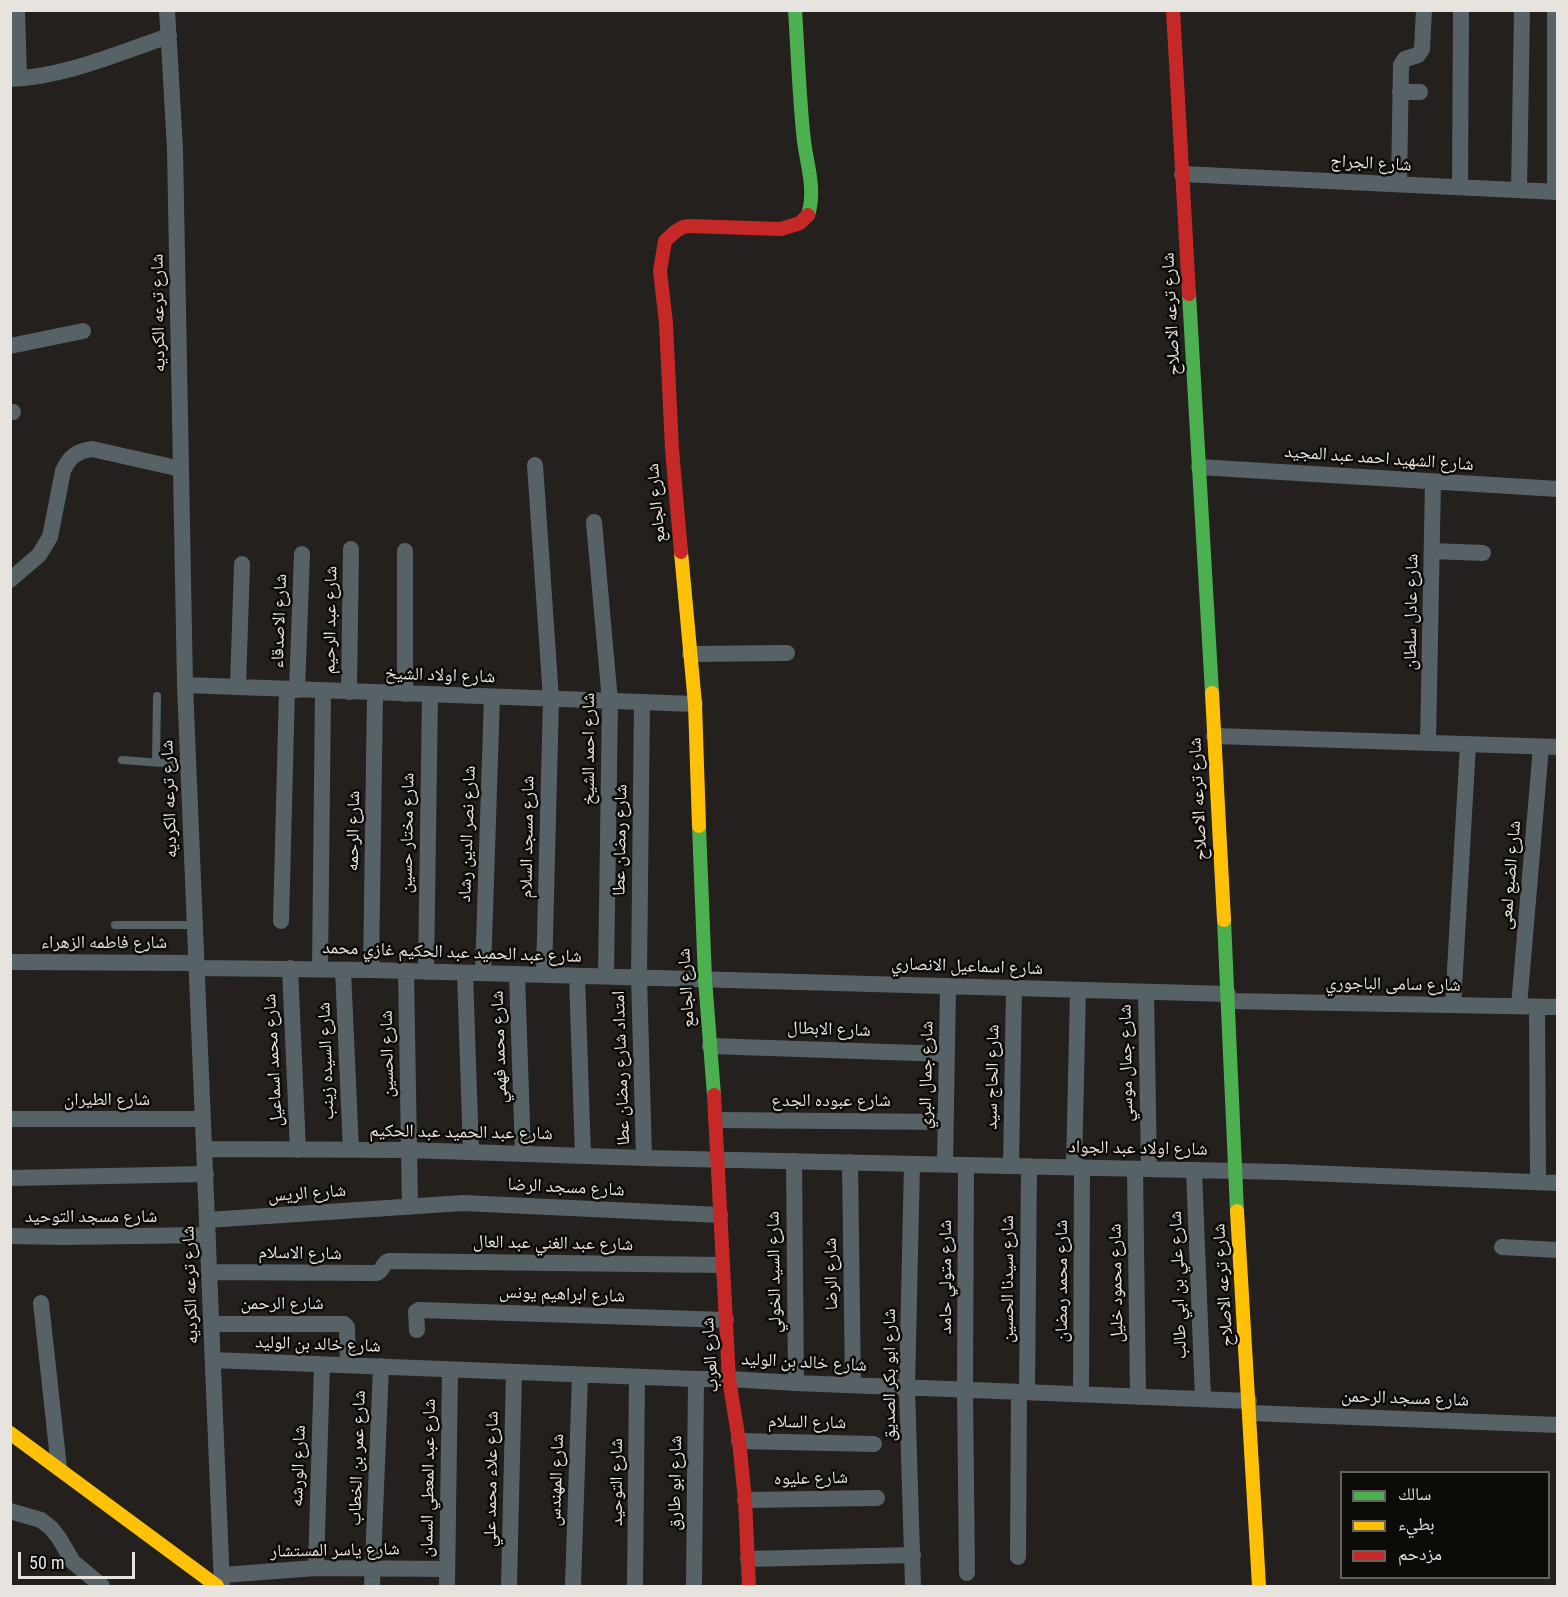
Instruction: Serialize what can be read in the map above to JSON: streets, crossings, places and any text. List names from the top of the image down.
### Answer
{
  "streets": {
    "street": [
      "شارع الجراج",
      "شارع ترعه الكرديه",
      "شارع ترعه الاصلاح",
      "شارع الشهيد احمد عبد المجيد",
      "شارع الجامع",
      "شارع عادل سلطان",
      "شارع عبد الرحيم",
      "شارع الاصدقاء",
      "شارع اولاد الشيخ",
      "شارع احمد الشيخ",
      "شارع الرحمه",
      "شارع مختار حسين",
      "شارع نصر الدين رشاد",
      "شارع مسجد السلام",
      "شارع رمضان عطا",
      "شارع الضبع لمعى",
      "شارع فاطمه الزهراء",
      "شارع عبد الحميد عبد الحكيم غازي محمد",
      "شارع اسماعيل الانصاري",
      "شارع سامى الباجوري",
      "شارع الابطال",
      "شارع محمد فهمي",
      "شارع الحسين",
      "شارع محمد اسماعيل",
      "شارع السيده زينب",
      "شارع جمال موسي",
      "امتداد شارع رمضان عطا",
      "شارع جمال البري",
      "شارع الحاج سيد",
      "شارع الطيران",
      "شارع عبوده الجدع",
      "شارع عبد الحميد عبد الحكيم",
      "شارع اولاد عبد الجواد",
      "شارع مسجد الرضا",
      "شارع الريس",
      "شارع مسجد التوحيد",
      "شارع عبد الغني عبد العال",
      "شارع الاسلام",
      "شارع السيد الخولي",
      "شارع الرضا",
      "شارع متولي حامد",
      "شارع سيدنا الحسين",
      "شارع محمد رمضان",
      "شارع محمود خليل",
      "شارع علي بن ابي طالب",
      "شارع ابراهيم يونس",
      "شارع الرحمن",
      "شارع خالد بن الوليد",
      "شارع العرب",
      "شارع ابو بكر الصديق",
      "شارع مسجد الرحمن",
      "شارع السلام",
      "شارع عمر بن الخطاب",
      "شارع الورشه",
      "شارع عبد المعطي السمان",
      "شارع علاء محمد علي",
      "شارع عليوه",
      "شارع المهندس",
      "شارع التوحيد",
      "شارع ابو طارق",
      "شارع ياسر المستشار"
    ]
  },
  "crossings": [
    ["شارع الجراج", "شارع ترعه الاصلاح"],
    ["شارع ترعه الكرديه", "شارع اولاد الشيخ"],
    ["شارع ترعه الكرديه", "شارع فاطمه الزهراء"],
    ["شارع ترعه الكرديه", "شارع عبد الحميد عبد الحكيم غازي محمد"],
    ["شارع ترعه الكرديه", "شارع الطيران"],
    ["شارع ترعه الكرديه", "شارع عبد الحميد عبد الحكيم"],
    ["شارع ترعه الكرديه", "شارع الريس"],
    ["شارع ترعه الكرديه", "شارع مسجد التوحيد"],
    ["شارع ترعه الكرديه", "شارع الاسلام"],
    ["شارع ترعه الكرديه", "شارع الرحمن"],
    ["شارع ترعه الكرديه", "شارع خالد بن الوليد"],
    ["شارع ترعه الكرديه", "شارع ياسر المستشار"],
    ["شارع ترعه الاصلاح", "شارع الشهيد احمد عبد المجيد"],
    ["شارع ترعه الاصلاح", "شارع اسماعيل الانصاري"],
    ["شارع ترعه الاصلاح", "شارع سامى الباجوري"],
    ["شارع ترعه الاصلاح", "شارع اولاد عبد الجواد"],
    ["شارع ترعه الاصلاح", "شارع خالد بن الوليد"],
    ["شارع ترعه الاصلاح", "شارع مسجد الرحمن"],
    ["شارع الشهيد احمد عبد المجيد", "شارع عادل سلطان"],
    ["شارع الجامع", "شارع اولاد الشيخ"],
    ["شارع الجامع", "شارع عبد الحميد عبد الحكيم غازي محمد"],
    ["شارع الجامع", "شارع اسماعيل الانصاري"],
    ["شارع الجامع", "شارع الابطال"],
    ["شارع الجامع", "شارع عبوده الجدع"],
    ["شارع الجامع", "شارع العرب"],
    ["شارع عبد الرحيم", "شارع اولاد الشيخ"],
    ["شارع الاصدقاء", "شارع اولاد الشيخ"],
    ["شارع اولاد الشيخ", "شارع احمد الشيخ"],
    ["شارع اولاد الشيخ", "شارع الرحمه"],
    ["شارع اولاد الشيخ", "شارع مختار حسين"],
    ["شارع اولاد الشيخ", "شارع نصر الدين رشاد"],
    ["شارع اولاد الشيخ", "شارع مسجد السلام"],
    ["شارع اولاد الشيخ", "شارع رمضان عطا"],
    ["شارع احمد الشيخ", "شارع عبد الحميد عبد الحكيم غازي محمد"],
    ["شارع الرحمه", "شارع عبد الحميد عبد الحكيم غازي محمد"],
    ["شارع مختار حسين", "شارع عبد الحميد عبد الحكيم غازي محمد"],
    ["شارع نصر الدين رشاد", "شارع عبد الحميد عبد الحكيم غازي محمد"],
    ["شارع مسجد السلام", "شارع عبد الحميد عبد الحكيم غازي محمد"],
    ["شارع رمضان عطا", "شارع عبد الحميد عبد الحكيم غازي محمد"],
    ["شارع رمضان عطا", "امتداد شارع رمضان عطا"],
    ["شارع الضبع لمعى", "شارع سامى الباجوري"],
    ["شارع فاطمه الزهراء", "شارع عبد الحميد عبد الحكيم غازي محمد"],
    ["شارع عبد الحميد عبد الحكيم غازي محمد", "شارع اسماعيل الانصاري"],
    ["شارع عبد الحميد عبد الحكيم غازي محمد", "شارع محمد فهمي"],
    ["شارع عبد الحميد عبد الحكيم غازي محمد", "شارع الحسين"],
    ["شارع عبد الحميد عبد الحكيم غازي محمد", "شارع محمد اسماعيل"],
    ["شارع عبد الحميد عبد الحكيم غازي محمد", "شارع السيده زينب"],
    ["شارع عبد الحميد عبد الحكيم غازي محمد", "امتداد شارع رمضان عطا"],
    ["شارع اسماعيل الانصاري", "شارع سامى الباجوري"],
    ["شارع اسماعيل الانصاري", "شارع جمال موسي"],
    ["شارع اسماعيل الانصاري", "شارع جمال البري"],
    ["شارع اسماعيل الانصاري", "شارع الحاج سيد"],
    ["شارع اسماعيل الانصاري", "شارع محمد رمضان"],
    ["شارع الابطال", "شارع جمال البري"],
    ["شارع محمد فهمي", "شارع عبد الحميد عبد الحكيم"],
    ["شارع الحسين", "شارع عبد الحميد عبد الحكيم"],
    ["شارع الحسين", "شارع مسجد الرضا"],
    ["شارع الحسين", "شارع الريس"],
    ["شارع محمد اسماعيل", "شارع عبد الحميد عبد الحكيم"],
    ["شارع السيده زينب", "شارع عبد الحميد عبد الحكيم"],
    ["شارع جمال موسي", "شارع اولاد عبد الجواد"],
    ["شارع جمال موسي", "شارع محمود خليل"],
    ["امتداد شارع رمضان عطا", "شارع عبد الحميد عبد الحكيم"],
    ["شارع جمال البري", "شارع عبوده الجدع"],
    ["شارع جمال البري", "شارع اولاد عبد الجواد"],
    ["شارع الحاج سيد", "شارع اولاد عبد الجواد"],
    ["شارع عبوده الجدع", "شارع العرب"],
    ["شارع عبد الحميد عبد الحكيم", "شارع اولاد عبد الجواد"],
    ["شارع عبد الحميد عبد الحكيم", "شارع العرب"],
    ["شارع اولاد عبد الجواد", "شارع السيد الخولي"],
    ["شارع اولاد عبد الجواد", "شارع الرضا"],
    ["شارع اولاد عبد الجواد", "شارع متولي حامد"],
    ["شارع اولاد عبد الجواد", "شارع سيدنا الحسين"],
    ["شارع اولاد عبد الجواد", "شارع محمد رمضان"],
    ["شارع اولاد عبد الجواد", "شارع محمود خليل"],
    ["شارع اولاد عبد الجواد", "شارع علي بن ابي طالب"],
    ["شارع اولاد عبد الجواد", "شارع العرب"],
    ["شارع اولاد عبد الجواد", "شارع ابو بكر الصديق"],
    ["شارع مسجد الرضا", "شارع الريس"],
    ["شارع مسجد الرضا", "شارع العرب"],
    ["شارع الريس", "شارع مسجد التوحيد"],
    ["شارع عبد الغني عبد العال", "شارع الاسلام"],
    ["شارع عبد الغني عبد العال", "شارع العرب"],
    ["شارع السيد الخولي", "شارع خالد بن الوليد"],
    ["شارع الرضا", "شارع خالد بن الوليد"],
    ["شارع متولي حامد", "شارع خالد بن الوليد"],
    ["شارع سيدنا الحسين", "شارع خالد بن الوليد"],
    ["شارع محمد رمضان", "شارع خالد بن الوليد"],
    ["شارع محمود خليل", "شارع خالد بن الوليد"],
    ["شارع علي بن ابي طالب", "شارع خالد بن الوليد"],
    ["شارع ابراهيم يونس", "شارع العرب"],
    ["شارع الرحمن", "شارع خالد بن الوليد"],
    ["شارع خالد بن الوليد", "شارع العرب"],
    ["شارع خالد بن الوليد", "شارع ابو بكر الصديق"],
    ["شارع خالد بن الوليد", "شارع مسجد الرحمن"],
    ["شارع خالد بن الوليد", "شارع عمر بن الخطاب"],
    ["شارع خالد بن الوليد", "شارع الورشه"],
    ["شارع خالد بن الوليد", "شارع عبد المعطي السمان"],
    ["شارع خالد بن الوليد", "شارع علاء محمد علي"],
    ["شارع خالد بن الوليد", "شارع المهندس"],
    ["شارع خالد بن الوليد", "شارع التوحيد"],
    ["شارع خالد بن الوليد", "شارع ابو طارق"],
    ["شارع العرب", "شارع السلام"],
    ["شارع العرب", "شارع عليوه"],
    ["شارع عمر بن الخطاب", "شارع ياسر المستشار"],
    ["شارع الورشه", "شارع ياسر المستشار"],
    ["شارع عبد المعطي السمان", "شارع ياسر المستشار"]
  ],
  "legend": ["سالك", "بطيء", "مزدحم"],
  "scale_bar": "50 m"
}
